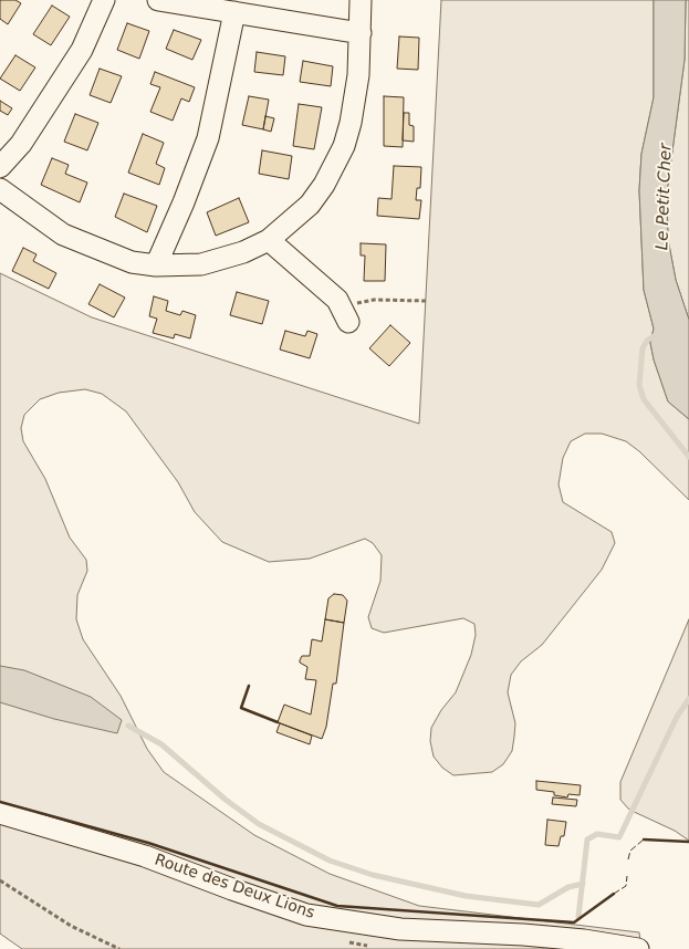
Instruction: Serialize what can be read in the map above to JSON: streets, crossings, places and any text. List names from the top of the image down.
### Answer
{
  "streets": {
    "street": ["Route des Deux Lions"]
  },
  "water": ["Le Petit Cher"]
}
